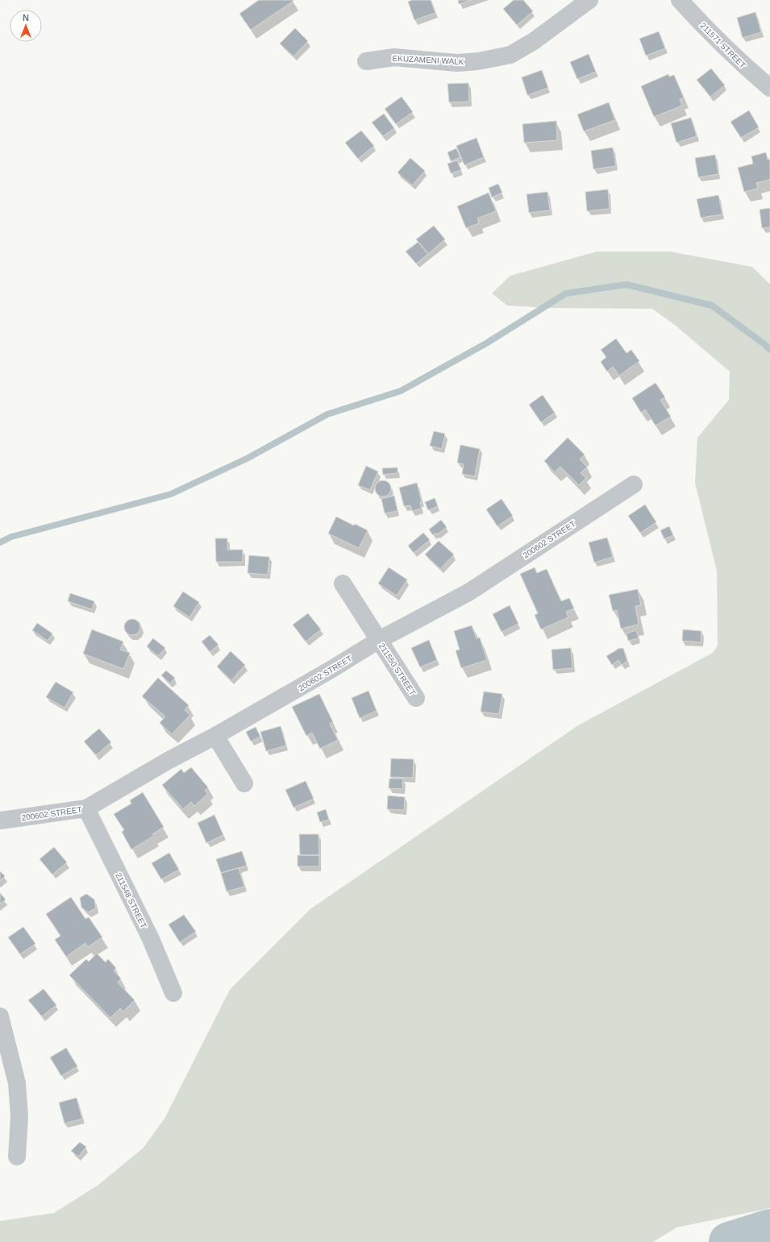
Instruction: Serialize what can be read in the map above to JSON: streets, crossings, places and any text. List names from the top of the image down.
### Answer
{
  "streets": {
    "street": [
      "211571 STREET",
      "EKUZAMENI WALK",
      "200602 STREET",
      "211550 STREET",
      "211548 STREET"
    ]
  },
  "crossings": [
    ["200602 STREET", "211550 STREET"],
    ["200602 STREET", "211548 STREET"]
  ],
  "north": "top"
}
